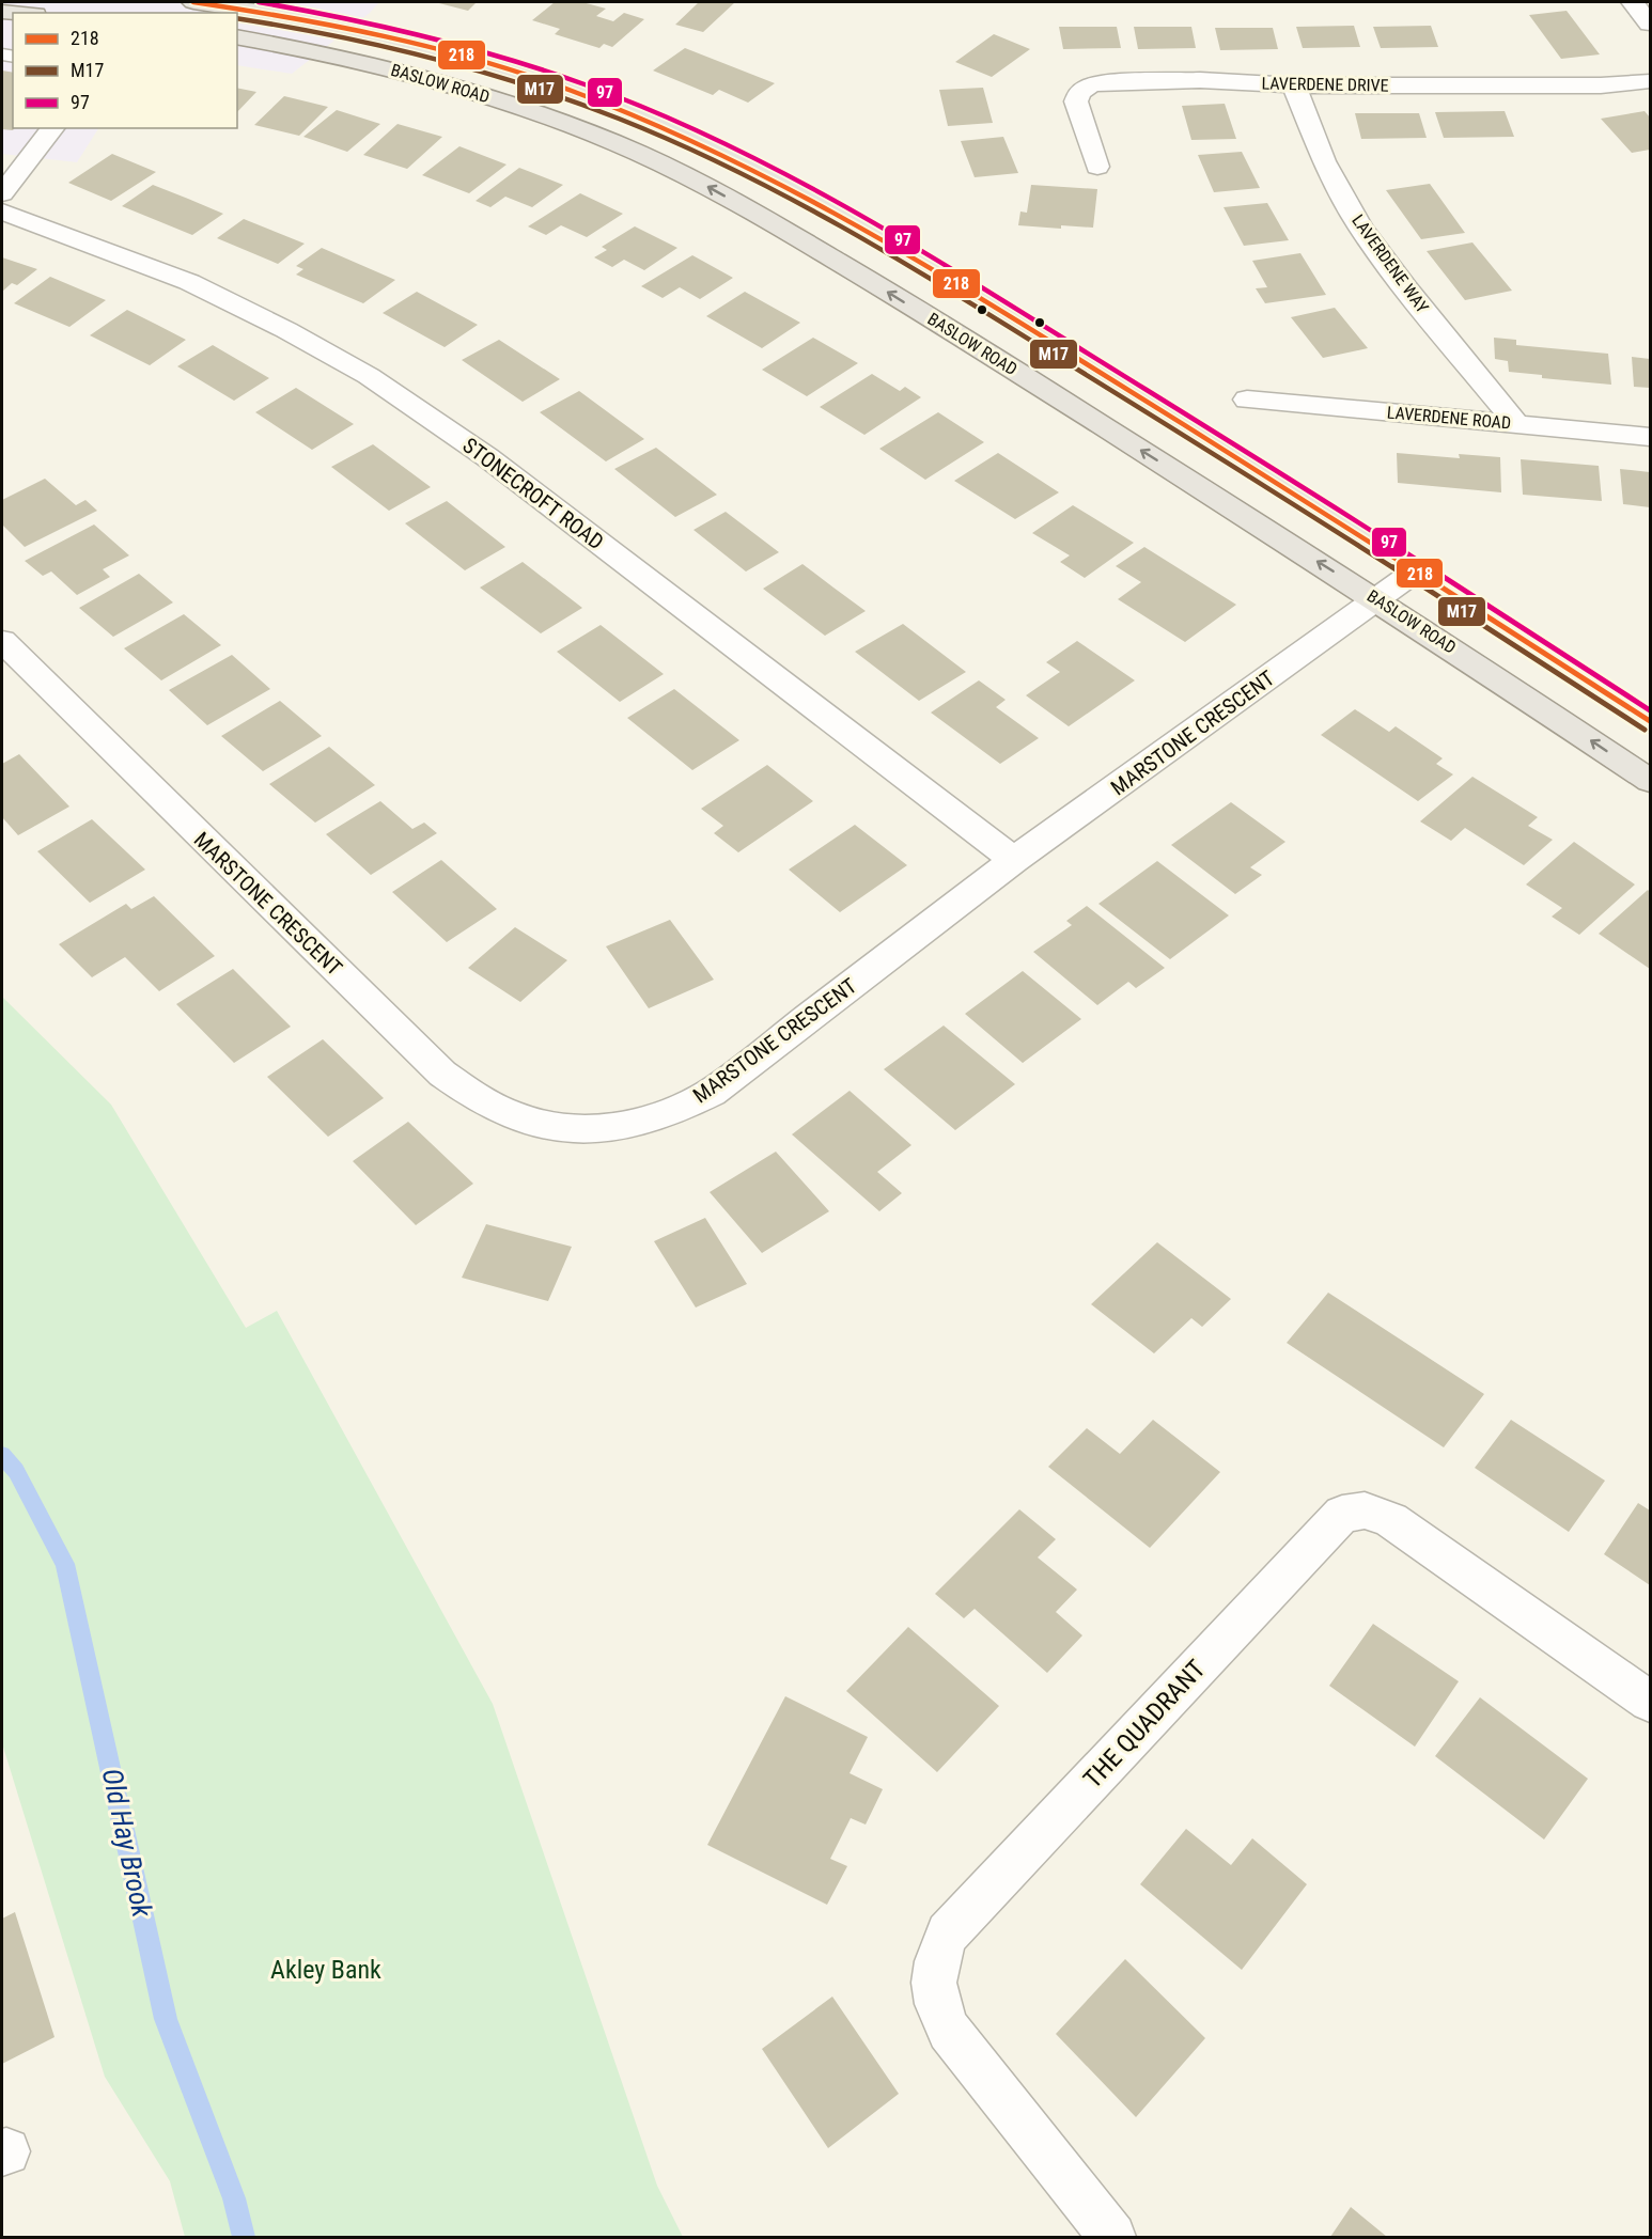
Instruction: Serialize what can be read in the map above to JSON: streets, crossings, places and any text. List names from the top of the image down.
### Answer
{
  "streets": {
    "main road": ["BASLOW ROAD"],
    "street": [
      "LAVERDENE DRIVE",
      "LAVERDENE WAY",
      "LAVERDENE ROAD",
      "STONECROFT ROAD",
      "MARSTONE CRESCENT",
      "THE QUADRANT"
    ]
  },
  "crossings": [
    ["BASLOW ROAD", "MARSTONE CRESCENT"],
    ["LAVERDENE DRIVE", "LAVERDENE WAY"],
    ["LAVERDENE WAY", "LAVERDENE ROAD"],
    ["STONECROFT ROAD", "MARSTONE CRESCENT"]
  ],
  "water": ["Old Hay Brook"],
  "parks": ["Akley Bank"],
  "lines": ["transit line 218", "transit line 97", "transit line M17"],
  "legend": ["218", "M17", "97"]
}
